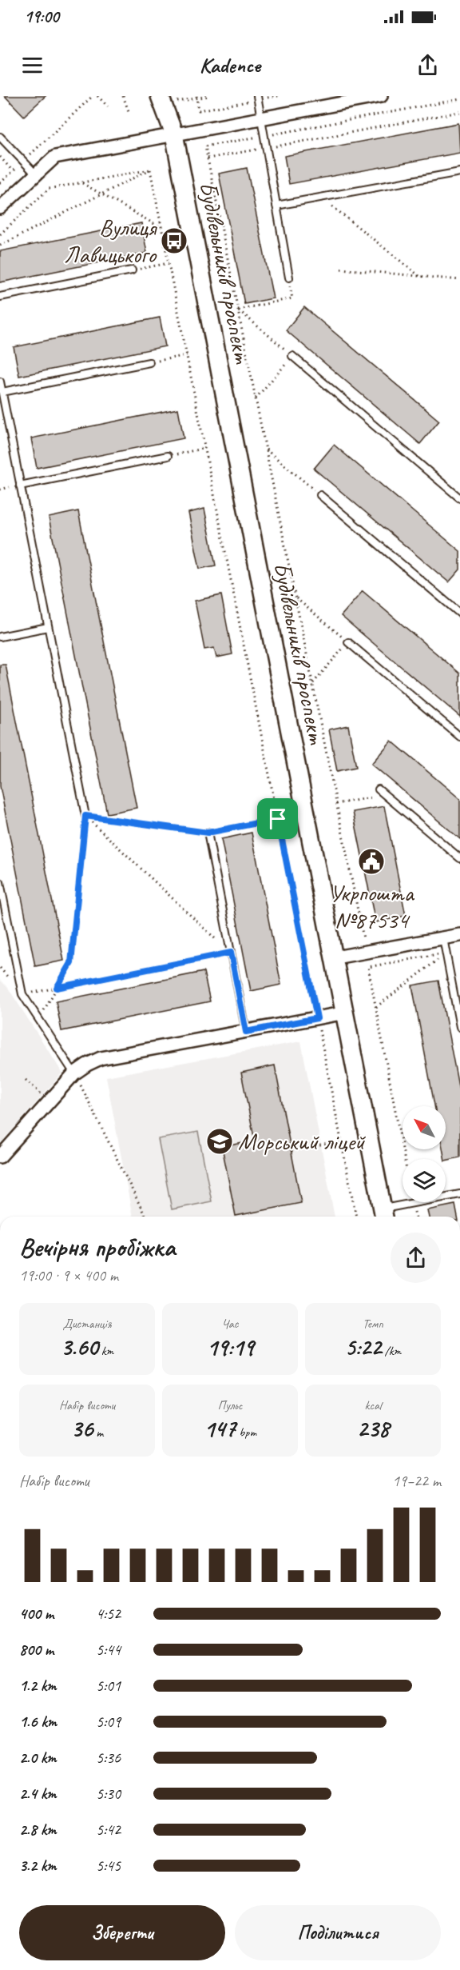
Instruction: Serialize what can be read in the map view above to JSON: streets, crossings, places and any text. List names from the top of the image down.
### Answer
{
  "streets": {
    "main road": ["Будівельників проспект"]
  },
  "places": {
    "bus stop": ["Вулиця Лавицького"],
    "public building": ["Укрпошта №87534"],
    "school or university": ["Морський ліцей"]
  },
  "north": "top left",
  "page": {
    "status": "19:00",
    "header": "Kadence",
    "heading": ["Вечірня пробіжка", "19:00 · 9 × 400 m"],
    "stats": [
      ["Дистанція", "3.60 km"],
      ["Час", "19:19"],
      ["Темп", "5:22 /km"],
      ["Набір висоти", "36 m"],
      ["Пульс", "147 bpm"],
      ["kcal", "238"]
    ],
    "chart": ["Набір висоти", "19–22 m"],
    "list": [
      {
        "name": "400 m",
        "note": "4:52"
      },
      {
        "name": "800 m",
        "note": "5:44"
      },
      {
        "name": "1.2 km",
        "note": "5:01"
      },
      {
        "name": "1.6 km",
        "note": "5:09"
      },
      {
        "name": "2.0 km",
        "note": "5:36"
      },
      {
        "name": "2.4 km",
        "note": "5:30"
      },
      {
        "name": "2.8 km",
        "note": "5:42"
      },
      {
        "name": "3.2 km",
        "note": "5:45"
      }
    ],
    "buttons": ["Зберегти", "Поділитися"]
  }
}
